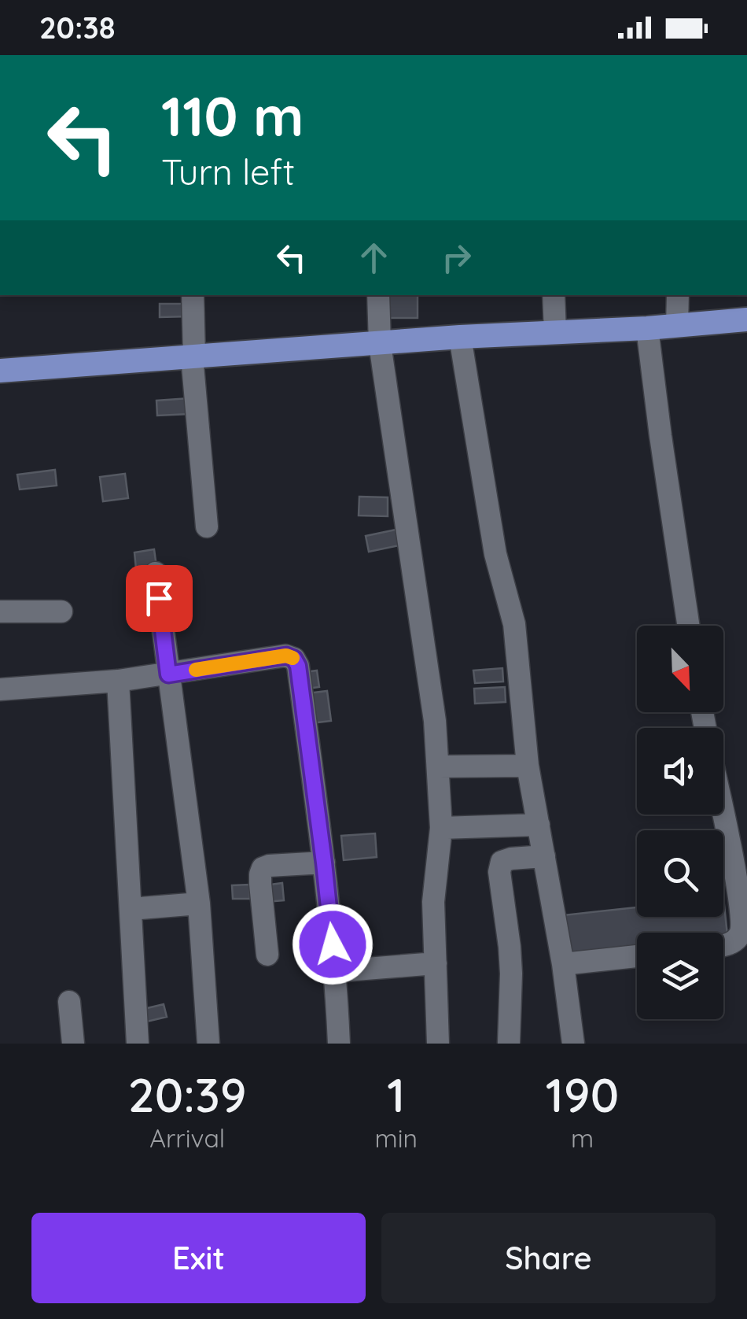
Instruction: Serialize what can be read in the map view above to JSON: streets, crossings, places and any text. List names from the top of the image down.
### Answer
{
  "north": "bottom right",
  "page": {
    "status": "20:38",
    "turn": ["110 m", "Turn left"],
    "eta": [
      "20:39",
      "Arrival",
      "1",
      "min",
      "190",
      "m"
    ],
    "buttons": ["Exit", "Share"]
  }
}
